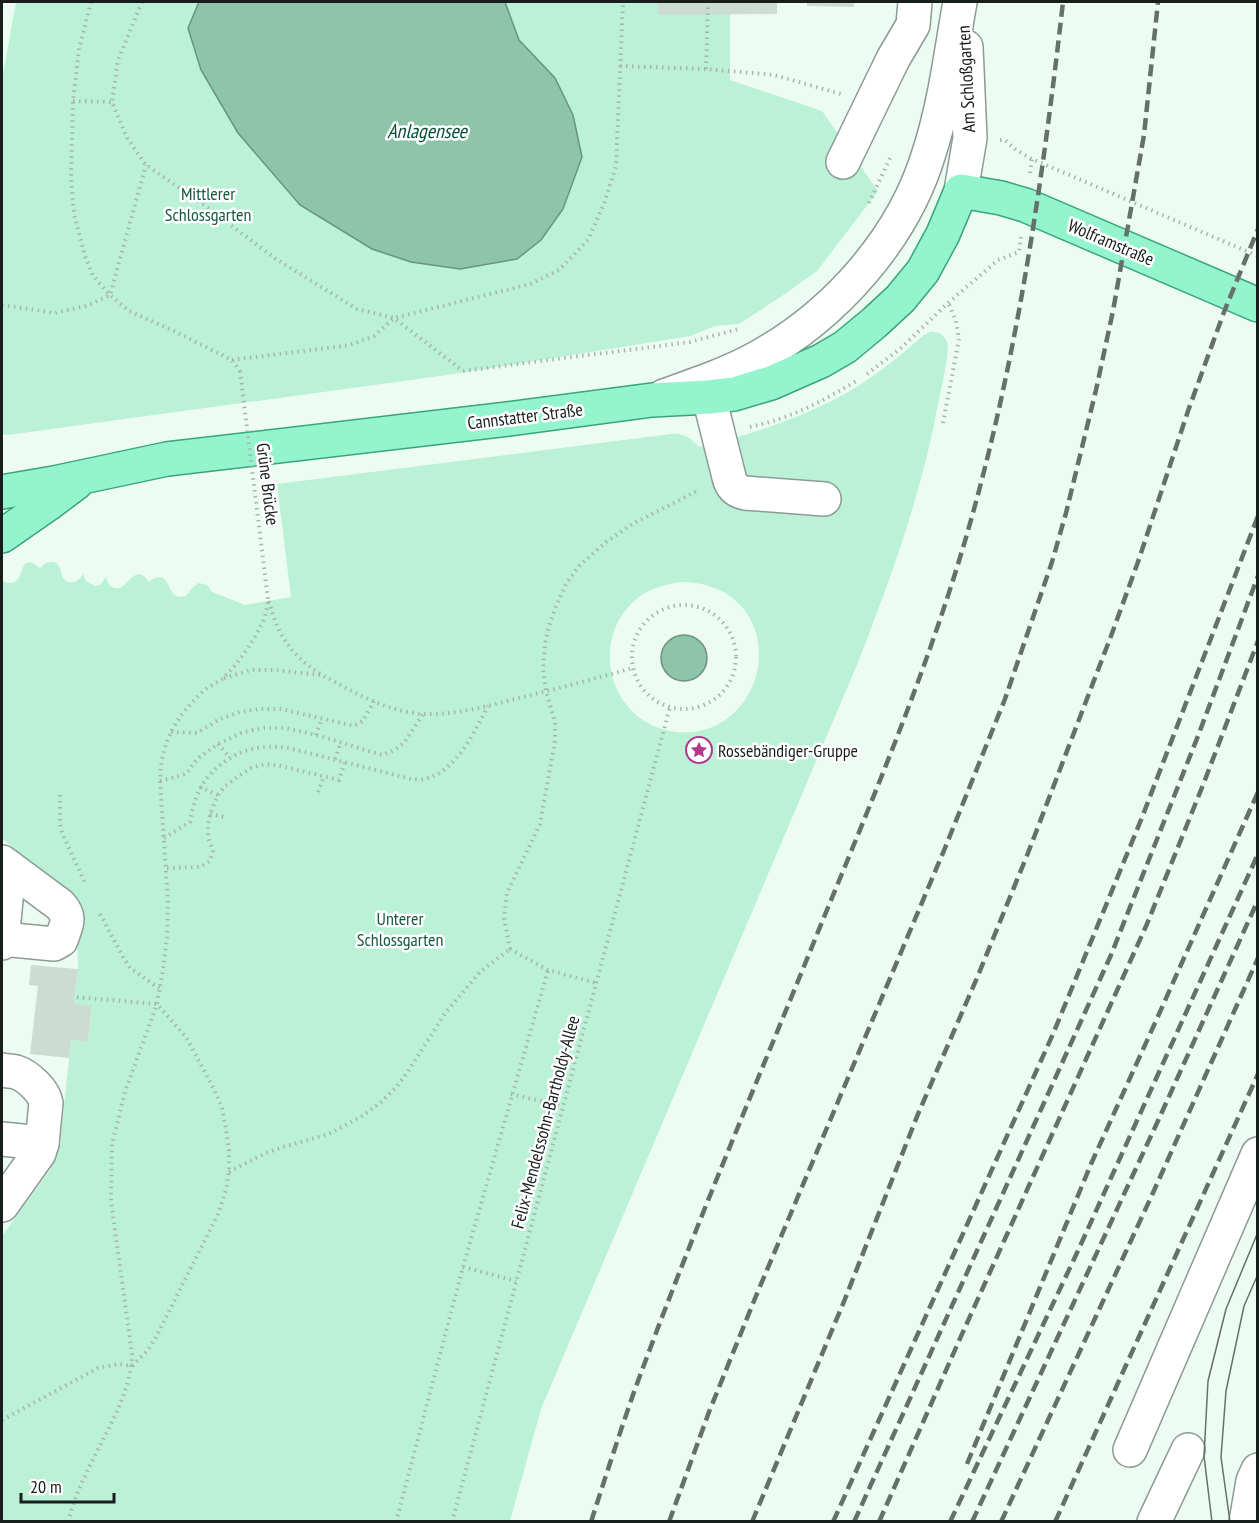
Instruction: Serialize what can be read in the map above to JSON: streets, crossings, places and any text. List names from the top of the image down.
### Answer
{
  "streets": {
    "main road": ["Wolframstraße", "Cannstatter Straße"],
    "street": ["Am Schloßgarten"],
    "path": ["Grüne Brücke", "Felix-Mendelssohn-Bartholdy-Allee"]
  },
  "crossings": [
    ["Am Schloßgarten", "Wolframstraße"],
    ["Am Schloßgarten", "Cannstatter Straße"],
    ["Wolframstraße", "Cannstatter Straße"]
  ],
  "water": ["Anlagensee"],
  "parks": ["Mittlerer Schlossgarten", "Unterer Schlossgarten"],
  "places": {
    "place": ["Rossebändiger-Gruppe"]
  },
  "scale_bar": "20 m"
}
